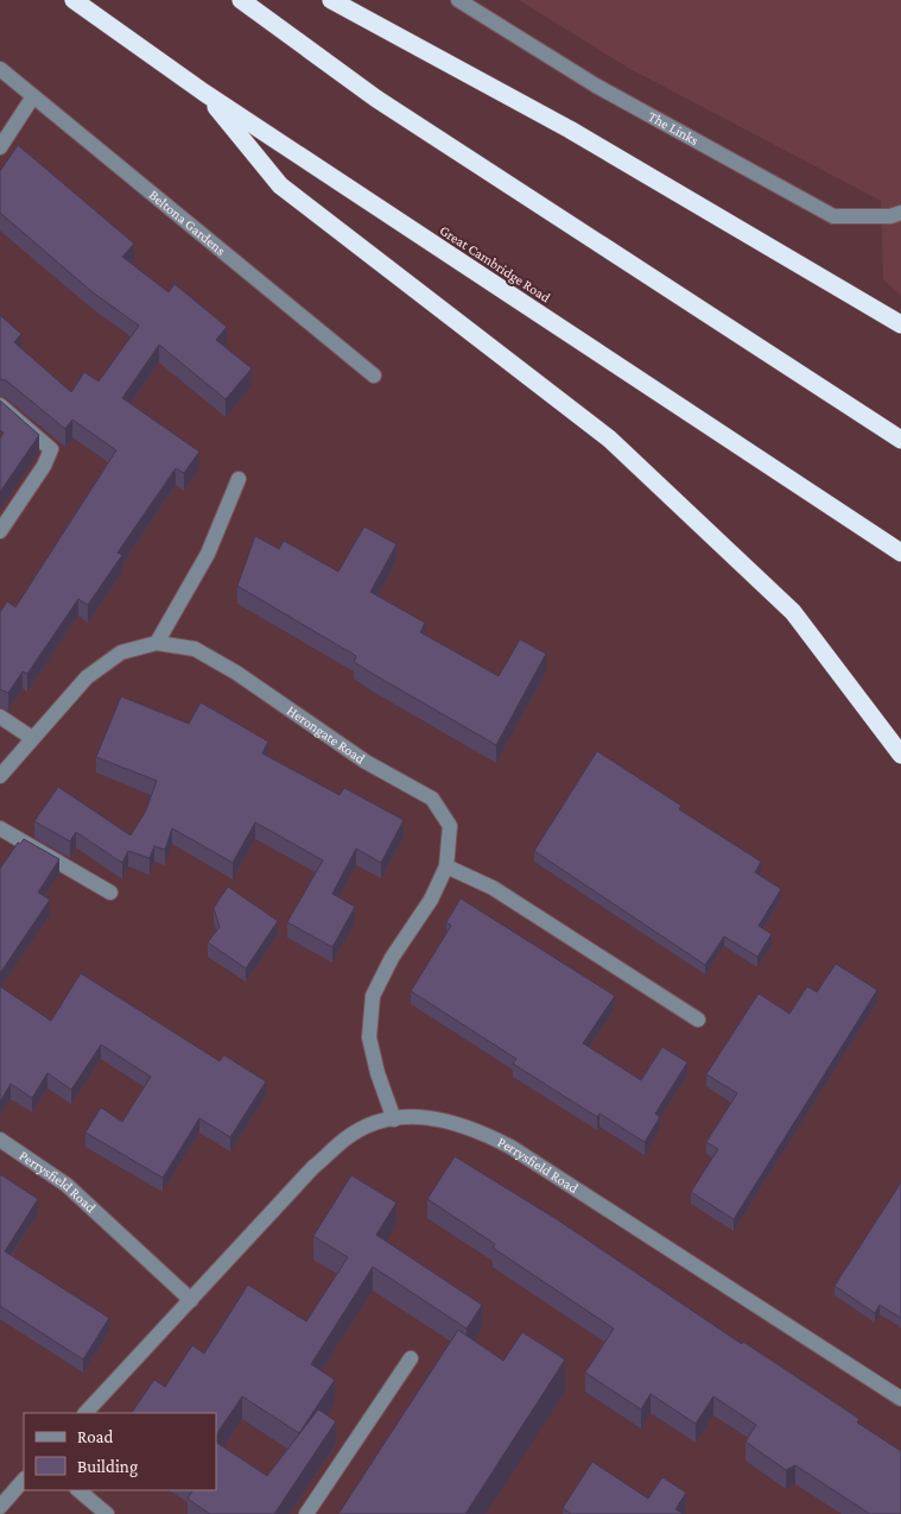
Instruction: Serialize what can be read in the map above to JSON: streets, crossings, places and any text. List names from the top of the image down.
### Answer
{
  "streets": {
    "highway": ["Great Cambridge Road"],
    "street": [
      "The Links",
      "Beltona Gardens",
      "Herongate Road",
      "Perrysfield Road"
    ]
  },
  "crossings": [
    ["Herongate Road", "Perrysfield Road"]
  ],
  "legend": ["Road", "Building"]
}
